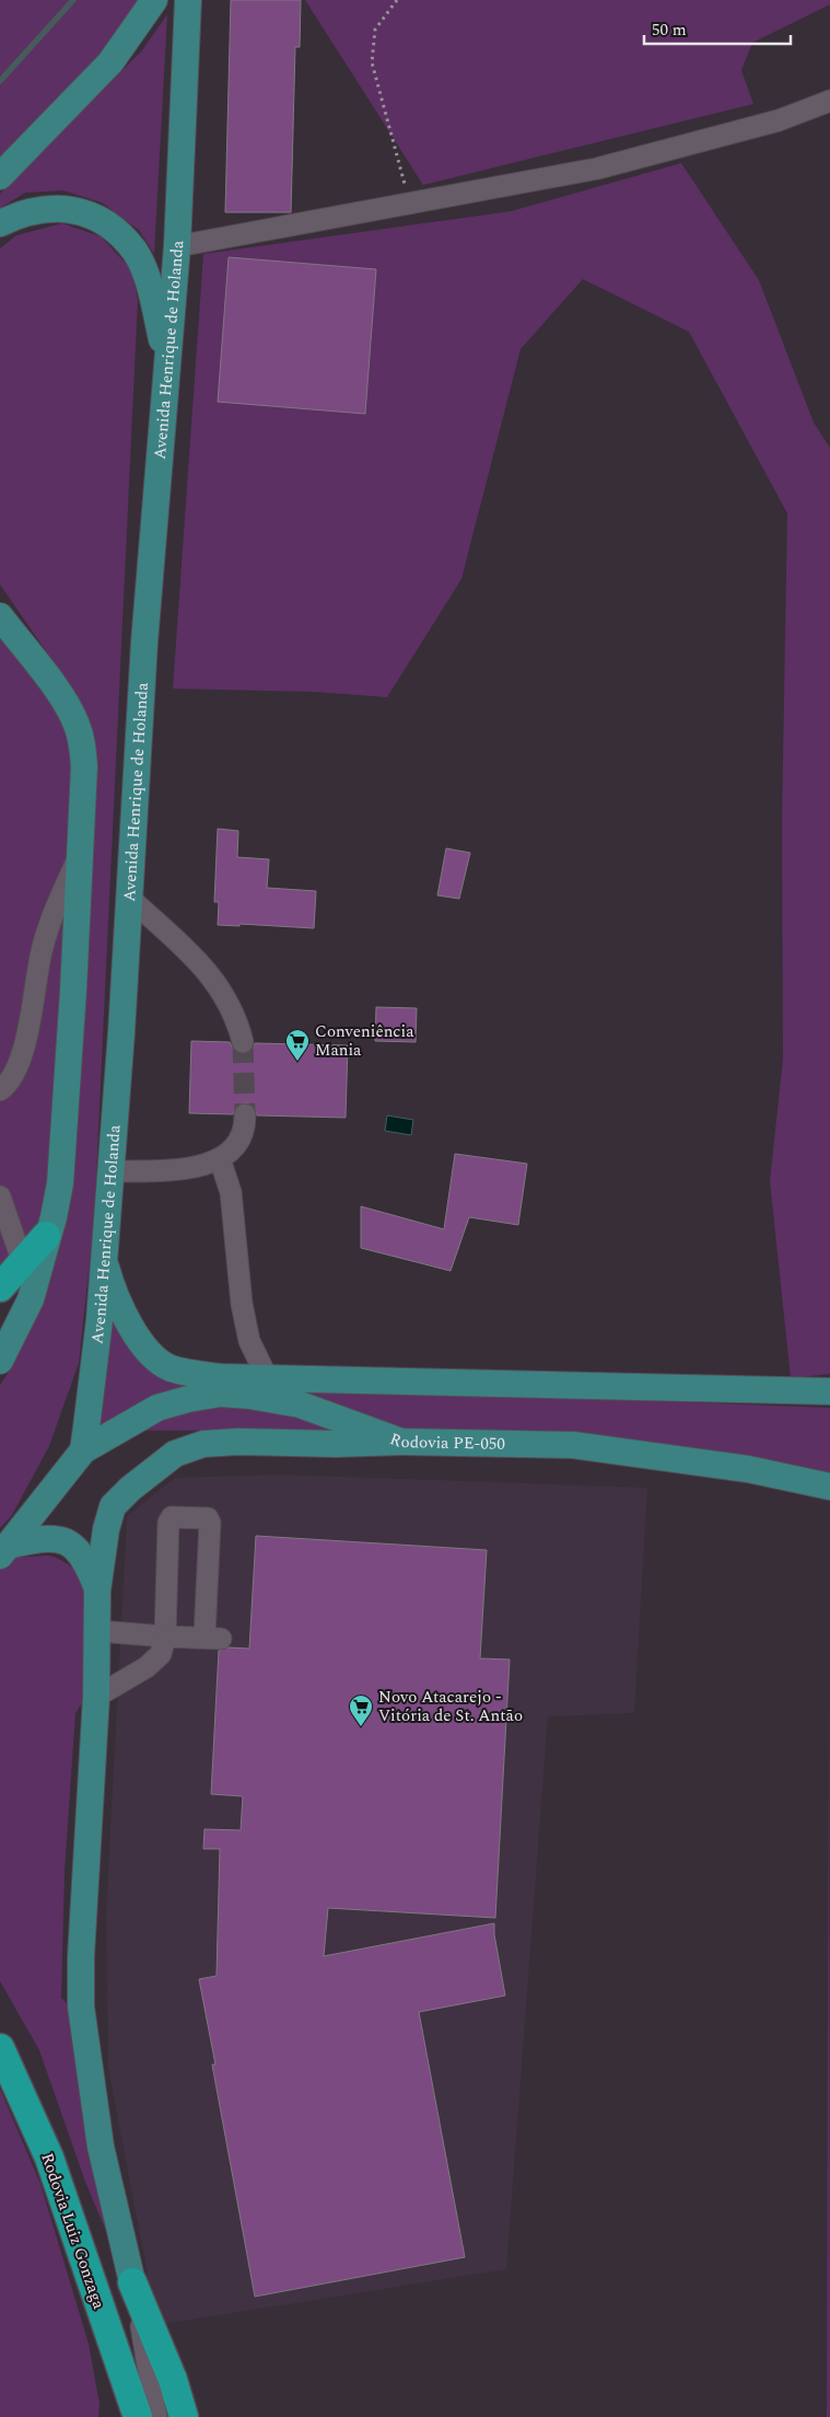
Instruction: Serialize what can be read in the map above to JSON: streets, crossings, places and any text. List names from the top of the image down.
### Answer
{
  "streets": {
    "highway": ["Rodovia Luiz Gonzaga"],
    "main road": ["Avenida Henrique de Holanda", "Rodovia PE-050"]
  },
  "crossings": [
    ["Avenida Henrique de Holanda", "Rodovia PE-050"]
  ],
  "places": {
    "supermarket": ["Conveniência Mania", "Novo Atacarejo - Vitória de St. Antão"]
  },
  "scale_bar": "50 m"
}
